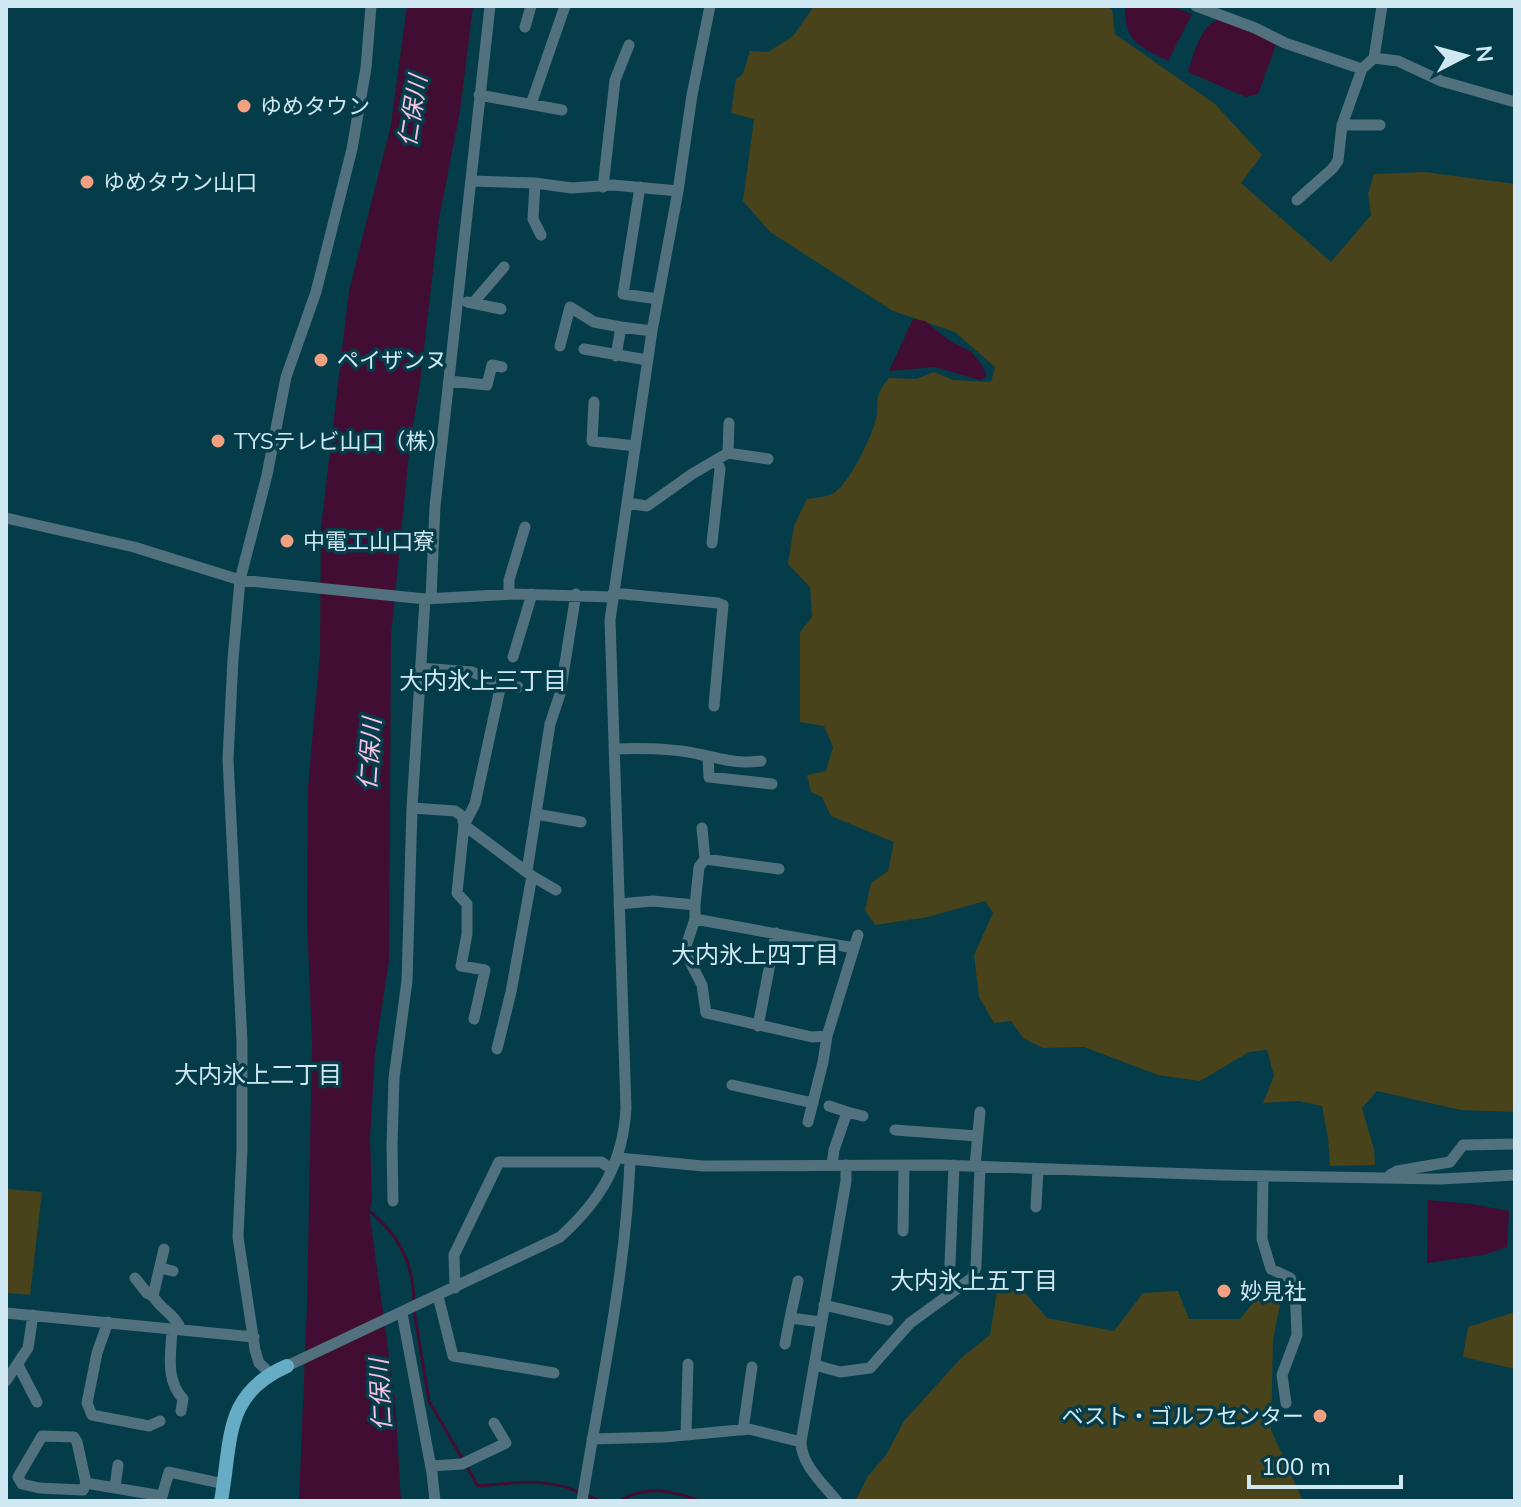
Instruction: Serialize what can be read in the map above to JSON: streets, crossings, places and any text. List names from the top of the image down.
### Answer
{
  "districts": [
    "大内氷上三丁目",
    "大内氷上四丁目",
    "大内氷上二丁目",
    "大内氷上五丁目"
  ],
  "water": ["仁保川"],
  "places": [
    "ゆめタウン",
    "ゆめタウン山口",
    "ペイザンヌ",
    "TYSテレビ山口（株）",
    "中電工山口寮",
    "妙見社",
    "ベスト・ゴルフセンター"
  ],
  "scale_bar": "100 m",
  "north": "right"
}
